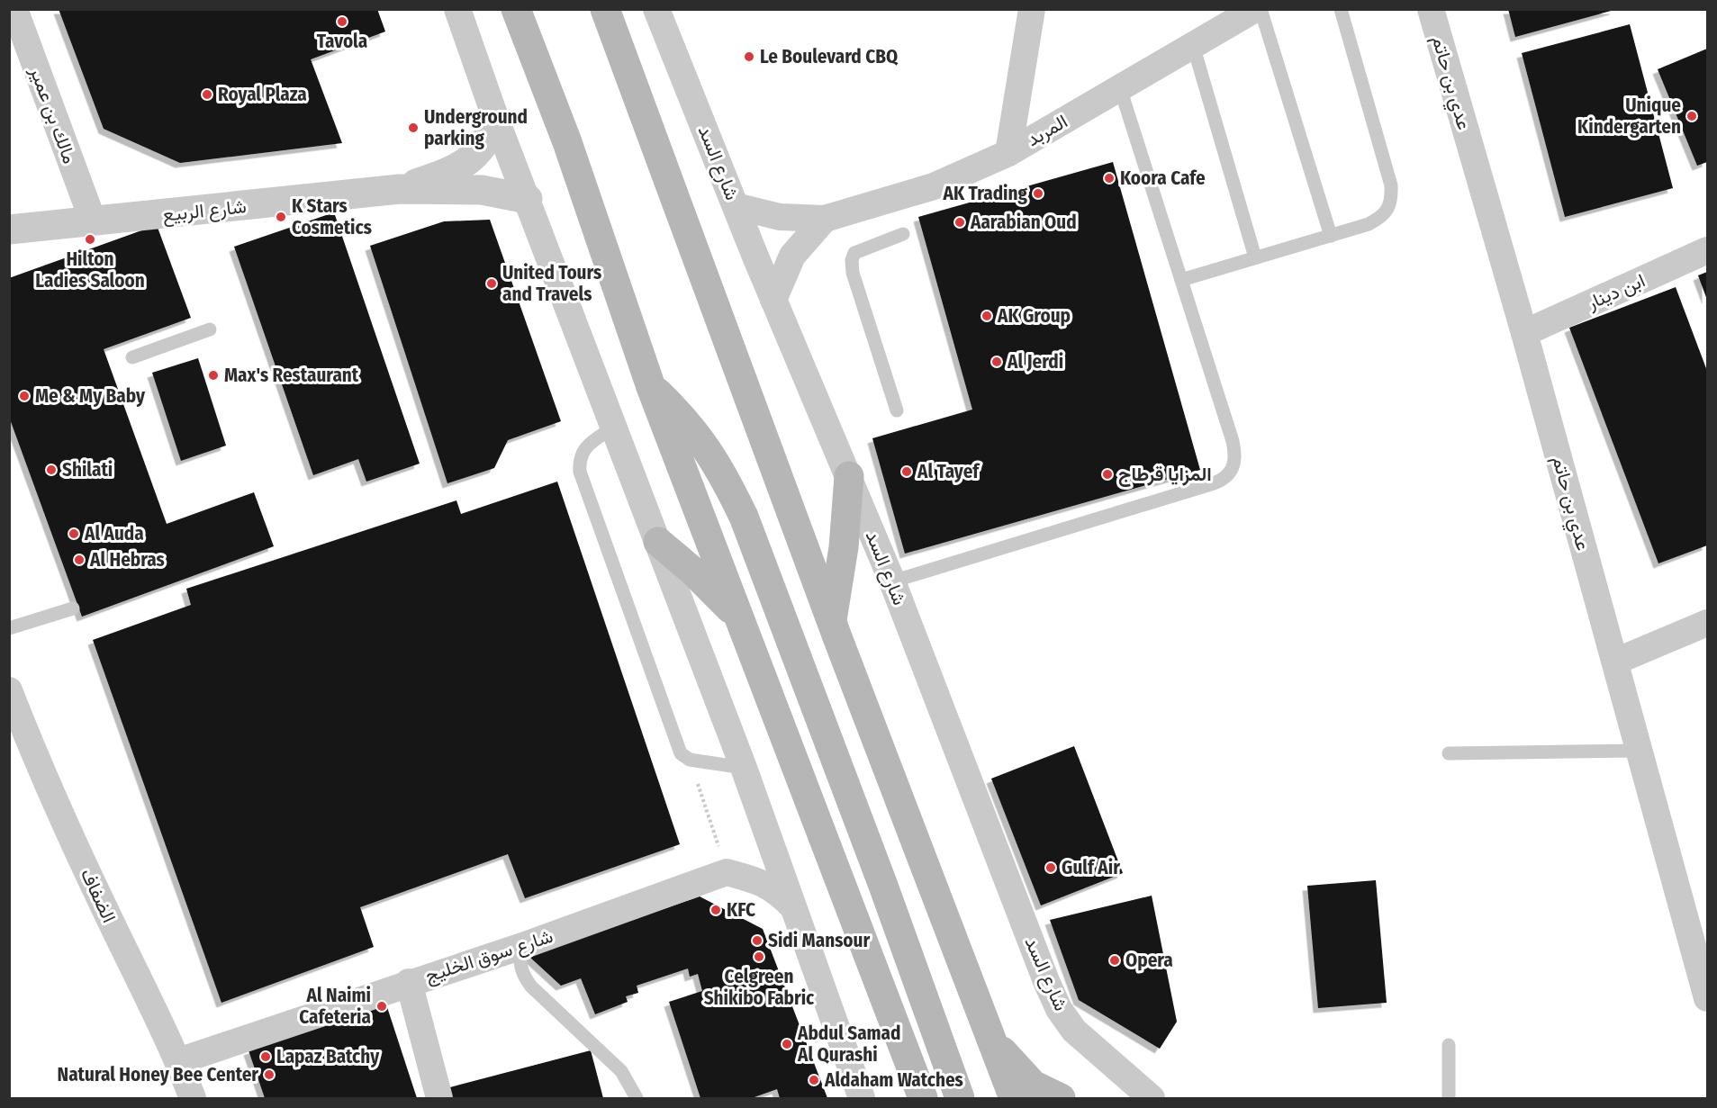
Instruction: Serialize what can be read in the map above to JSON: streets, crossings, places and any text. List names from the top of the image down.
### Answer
{
  "streets": {
    "street": [
      "عدي بن حاتم",
      "مالك بن عمير",
      "المربد",
      "شارع السد",
      "شارع الربيع",
      "ابن دينار",
      "الضفاف",
      "شارع سوق الخليج"
    ]
  },
  "crossings": [
    ["عدي بن حاتم", "ابن دينار"],
    ["مالك بن عمير", "شارع الربيع"],
    ["المربد", "شارع السد"],
    ["الضفاف", "شارع سوق الخليج"]
  ],
  "places": [
    "Tavola",
    "Le Boulevard CBQ",
    "Royal Plaza",
    "Unique Kindergarten",
    "Underground parking",
    "Koora Cafe",
    "AK Trading",
    "K Stars Cosmetics",
    "Aarabian Oud",
    "Hilton Ladies Saloon",
    "United Tours and Travels",
    "AK Group",
    "Al Jerdi",
    "Max's Restaurant",
    "Me & My Baby",
    "Shilati",
    "Al Tayef",
    "المزايا قرطاج",
    "Al Auda",
    "Al Hebras",
    "Gulf Air",
    "KFC",
    "Sidi Mansour",
    "Celgreen Shikibo Fabric",
    "Opera",
    "Al Naimi Cafeteria",
    "Abdul Samad Al Qurashi",
    "Lapaz Batchy",
    "Natural Honey Bee Center",
    "Aldaham Watches"
  ]
}
